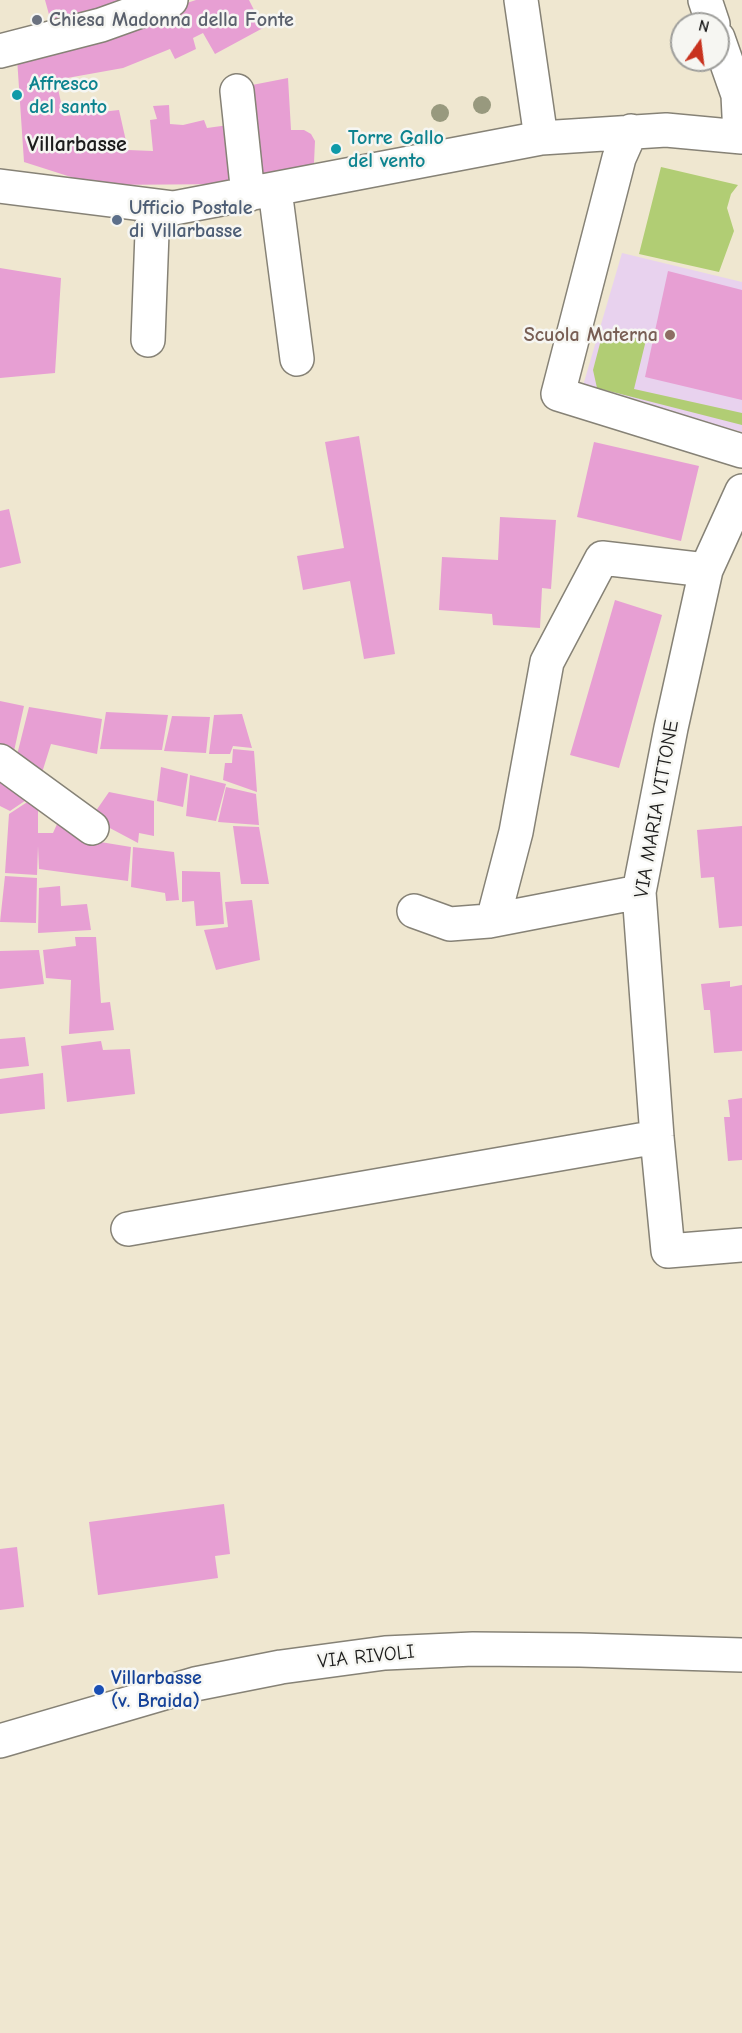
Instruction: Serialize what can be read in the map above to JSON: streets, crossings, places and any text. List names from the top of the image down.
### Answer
{
  "streets": {
    "street": ["VIA MARIA VITTONE", "VIA RIVOLI"]
  },
  "districts": ["Villarbasse"],
  "places": [
    "Chiesa Madonna della Fonte",
    "Affresco del santo",
    "Torre Gallo del vento",
    "Ufficio Postale di Villarbasse",
    "Scuola Materna",
    "Villarbasse (v. Braida)"
  ],
  "north": "top"
}
